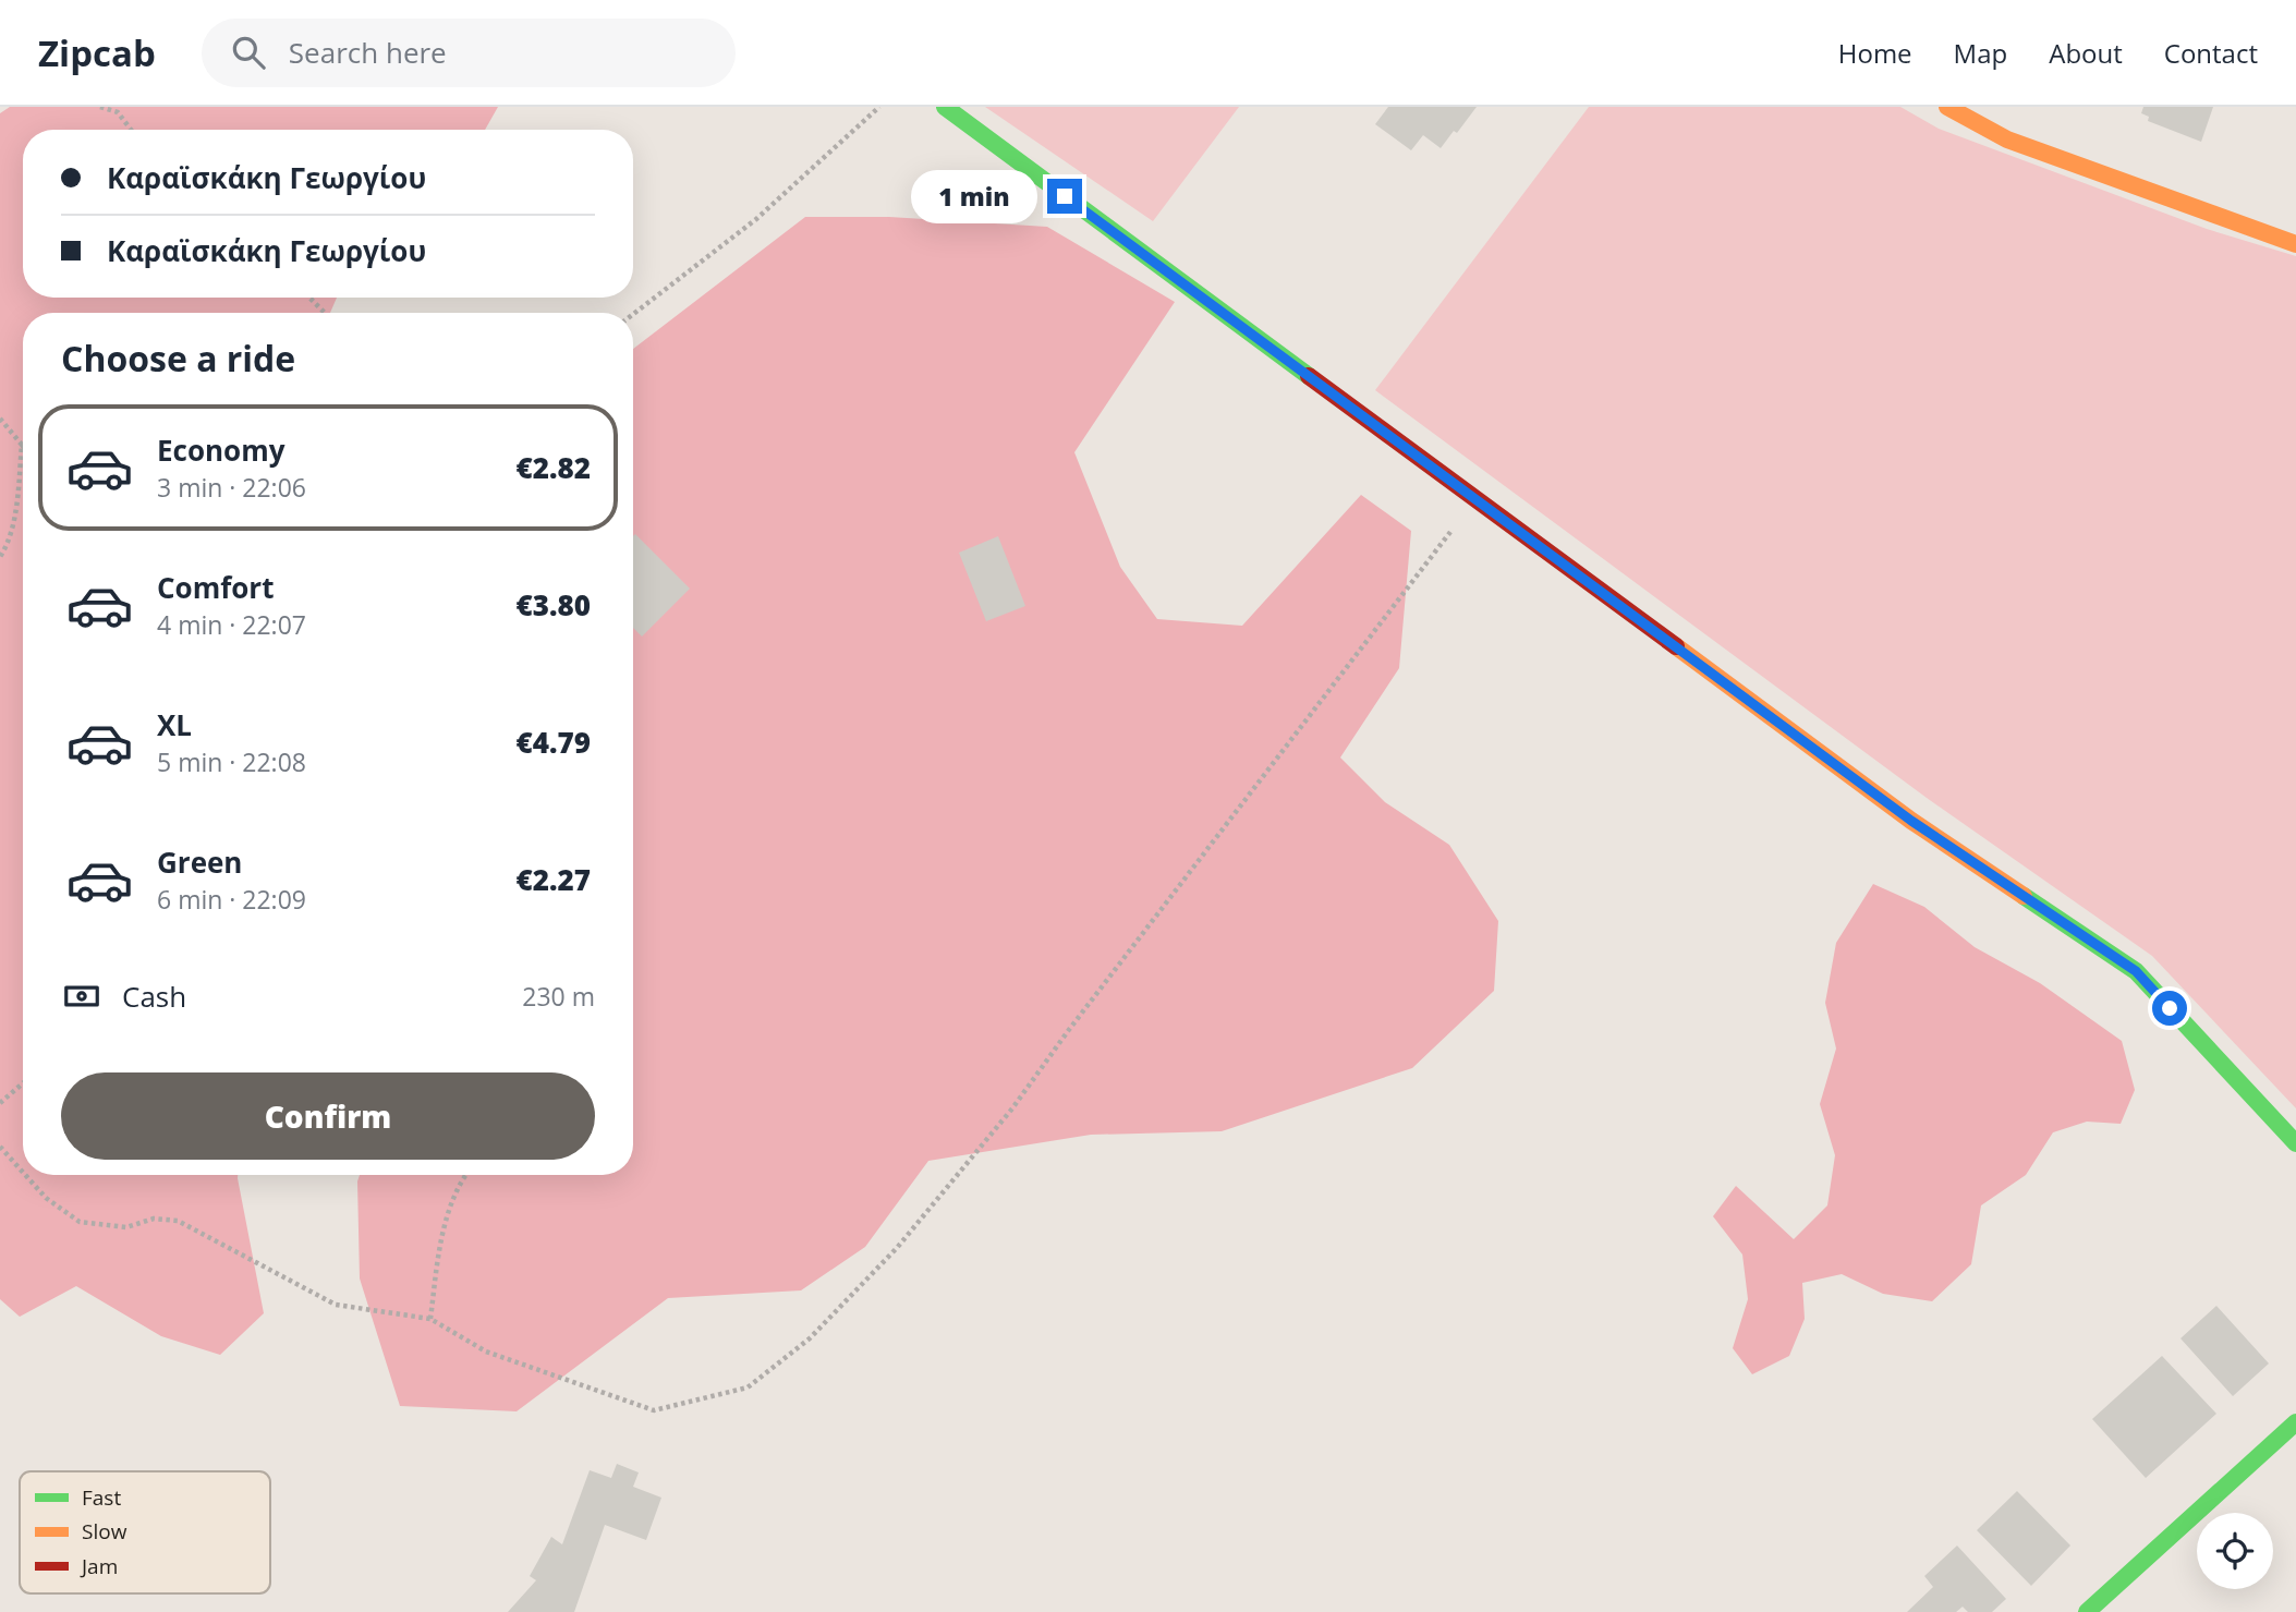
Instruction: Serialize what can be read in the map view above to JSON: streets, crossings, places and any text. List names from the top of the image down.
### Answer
{
  "legend": ["Fast", "Slow", "Jam"],
  "page": {
    "header": "Zipcab",
    "search": "Search here",
    "nav": [
      "Home",
      "Map",
      "About",
      "Contact"
    ],
    "banner": ["Καραϊσκάκη Γεωργίου", "Καραϊσκάκη Γεωργίου"],
    "bubble": "1 min",
    "heading": "Choose a ride",
    "list": [
      {
        "name": "Economy",
        "note": "3 min · 22:06",
        "value": "€2.82"
      },
      {
        "name": "Comfort",
        "note": "4 min · 22:07",
        "value": "€3.80"
      },
      {
        "name": "XL",
        "note": "5 min · 22:08",
        "value": "€4.79"
      },
      {
        "name": "Green",
        "note": "6 min · 22:09",
        "value": "€2.27"
      }
    ],
    "pay": ["Cash", "230 m"],
    "buttons": "Confirm"
  }
}
